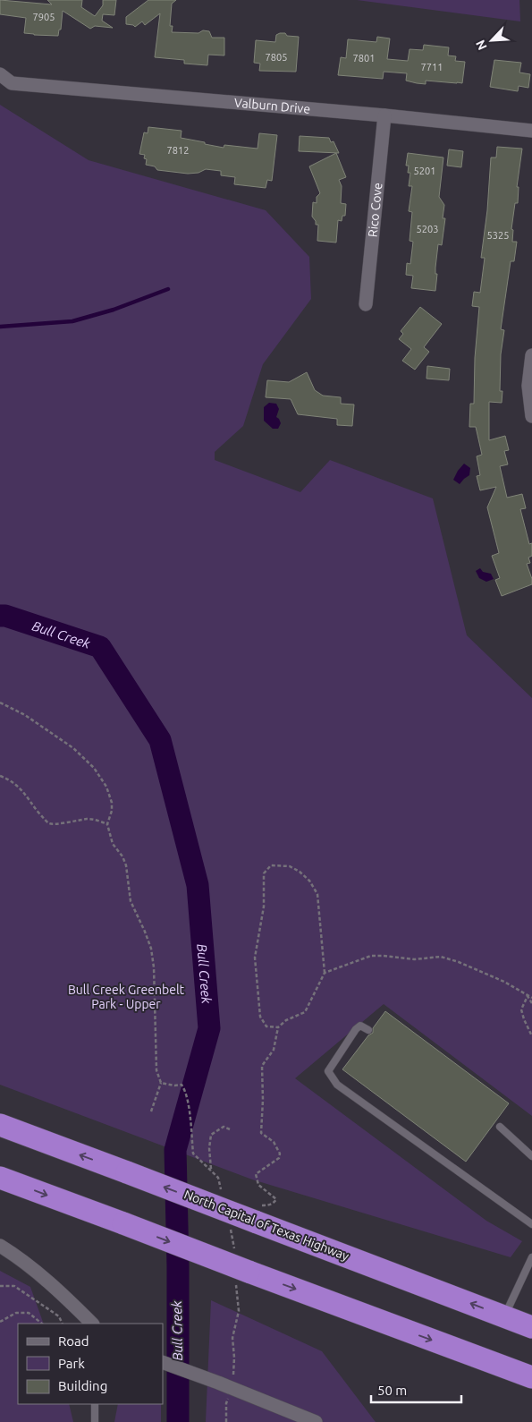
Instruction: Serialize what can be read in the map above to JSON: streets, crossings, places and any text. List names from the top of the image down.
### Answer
{
  "streets": {
    "highway": ["North Capital of Texas Highway"],
    "street": ["Valburn Drive", "Rico Cove"]
  },
  "crossings": [
    ["Valburn Drive", "Rico Cove"]
  ],
  "water": ["Bull Creek"],
  "parks": ["Bull Creek Greenbelt Park - Upper"],
  "house_numbers": [
    "7905",
    "7805",
    "7801",
    "7711",
    "7812",
    "5201",
    "5203",
    "5325"
  ],
  "legend": ["Road", "Park", "Building"],
  "scale_bar": "50 m",
  "north": "bottom left"
}
